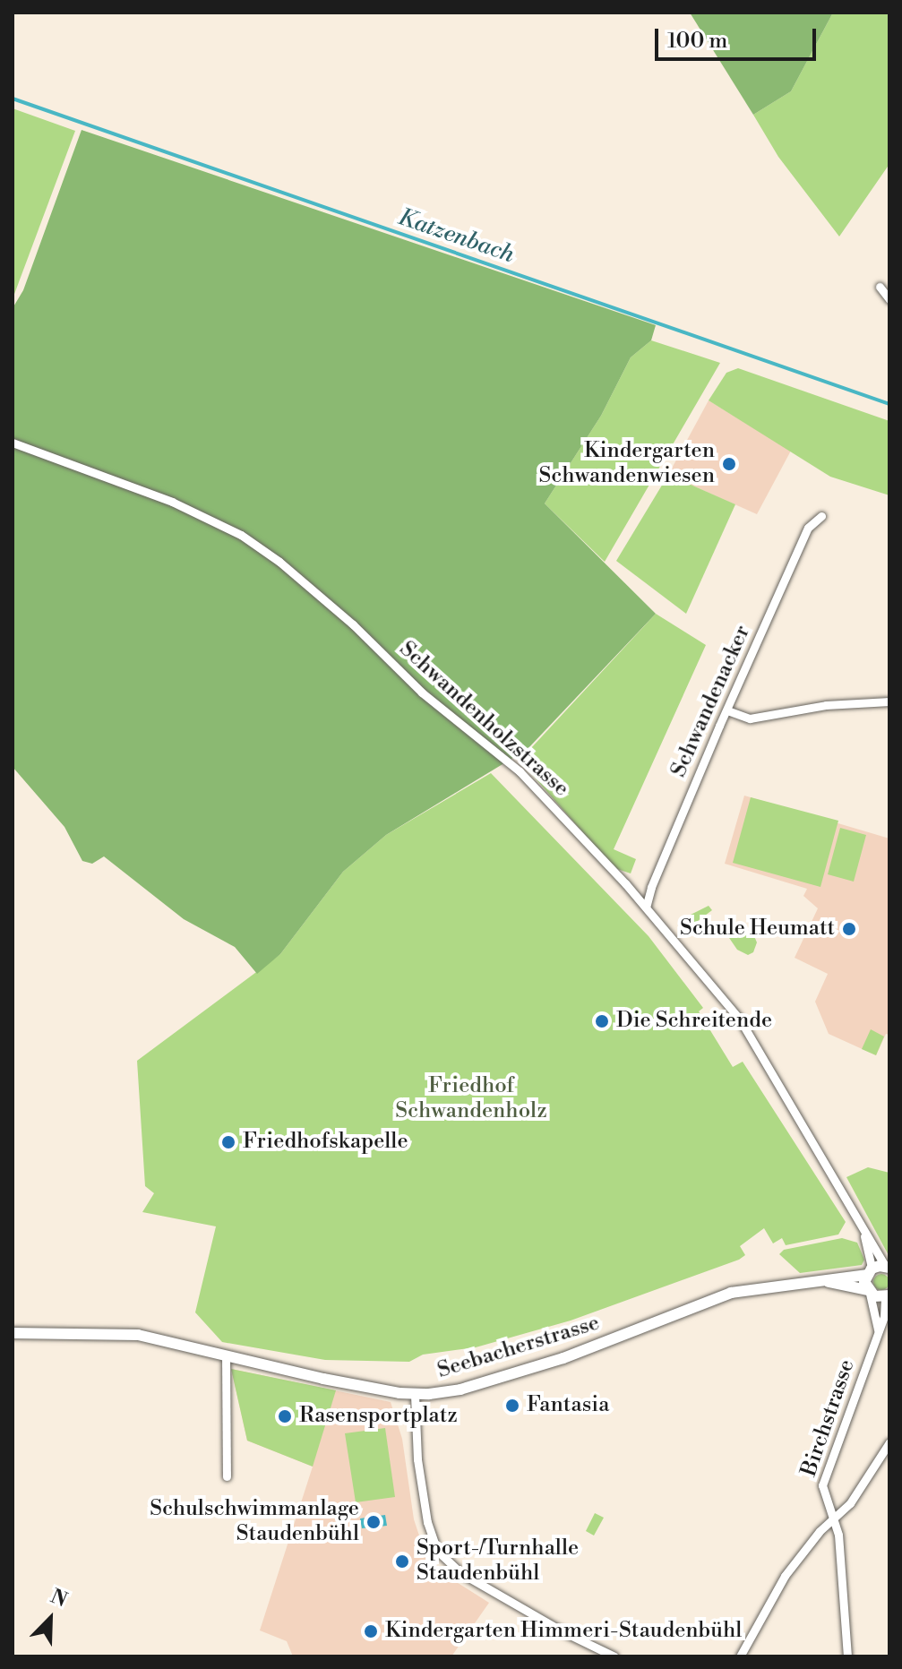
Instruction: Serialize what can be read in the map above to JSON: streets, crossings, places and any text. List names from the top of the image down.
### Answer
{
  "streets": {
    "street": [
      "Schwandenacker",
      "Schwandenholzstrasse",
      "Seebacherstrasse",
      "Birchstrasse"
    ]
  },
  "crossings": [
    ["Schwandenacker", "Schwandenholzstrasse"],
    ["Schwandenholzstrasse", "Seebacherstrasse"],
    ["Seebacherstrasse", "Birchstrasse"]
  ],
  "water": ["Katzenbach"],
  "parks": ["Friedhof Schwandenholz"],
  "places": [
    "Kindergarten Schwandenwiesen",
    "Schule Heumatt",
    "Die Schreitende",
    "Friedhofskapelle",
    "Fantasia",
    "Rasensportplatz",
    "Schulschwimmanlage Staudenbühl",
    "Sport-/Turnhalle Staudenbühl",
    "Kindergarten Himmeri-Staudenbühl"
  ],
  "scale_bar": "100 m",
  "north": "top right"
}
